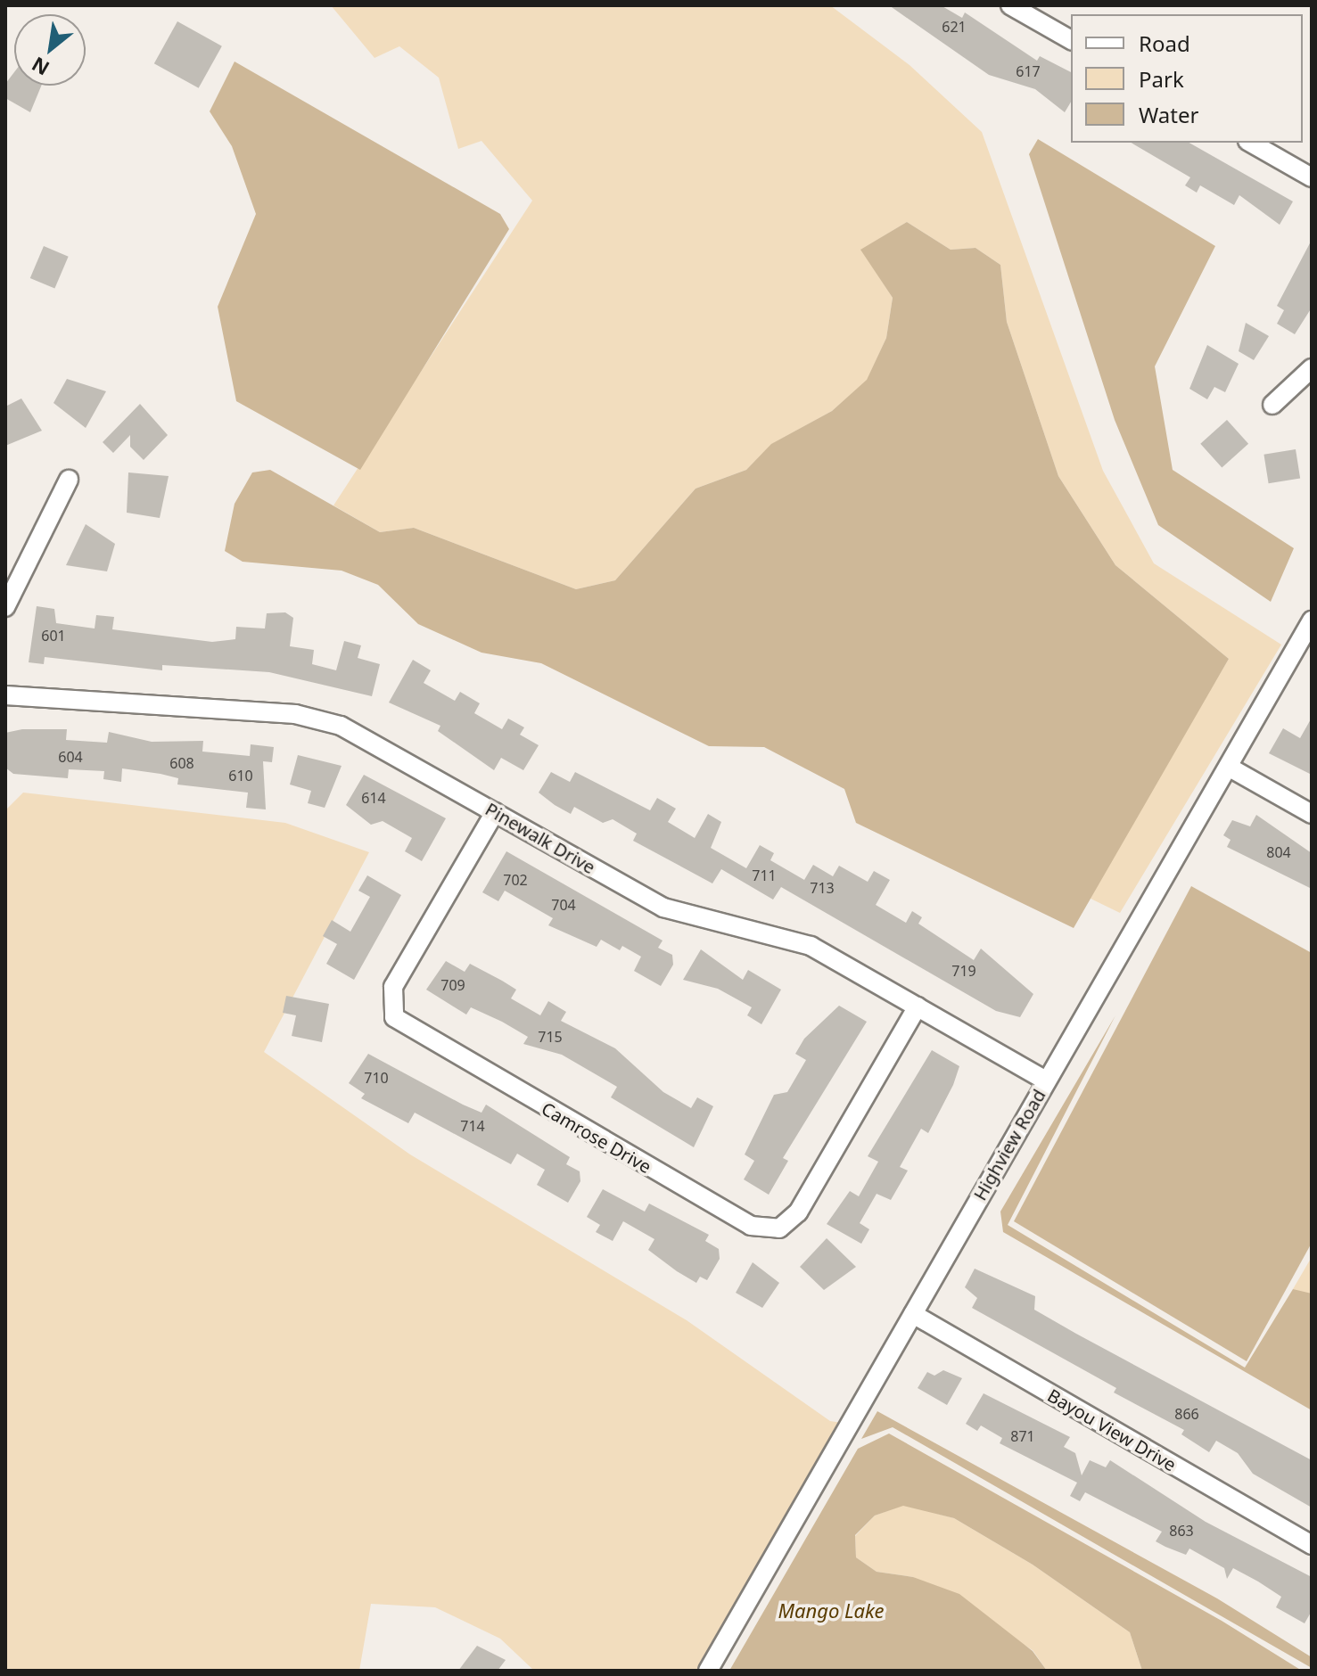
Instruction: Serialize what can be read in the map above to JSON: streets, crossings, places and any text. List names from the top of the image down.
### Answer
{
  "streets": {
    "street": [
      "Pinewalk Drive",
      "Camrose Drive",
      "Highview Road",
      "Bayou View Drive"
    ]
  },
  "crossings": [
    ["Pinewalk Drive", "Camrose Drive"],
    ["Pinewalk Drive", "Highview Road"],
    ["Highview Road", "Bayou View Drive"]
  ],
  "water": ["Mango Lake"],
  "house_numbers": [
    "621",
    "617",
    "601",
    "604",
    "608",
    "610",
    "614",
    "804",
    "711",
    "702",
    "713",
    "704",
    "719",
    "709",
    "715",
    "710",
    "714",
    "866",
    "871",
    "863"
  ],
  "legend": ["Road", "Park", "Water"],
  "north": "bottom left"
}
